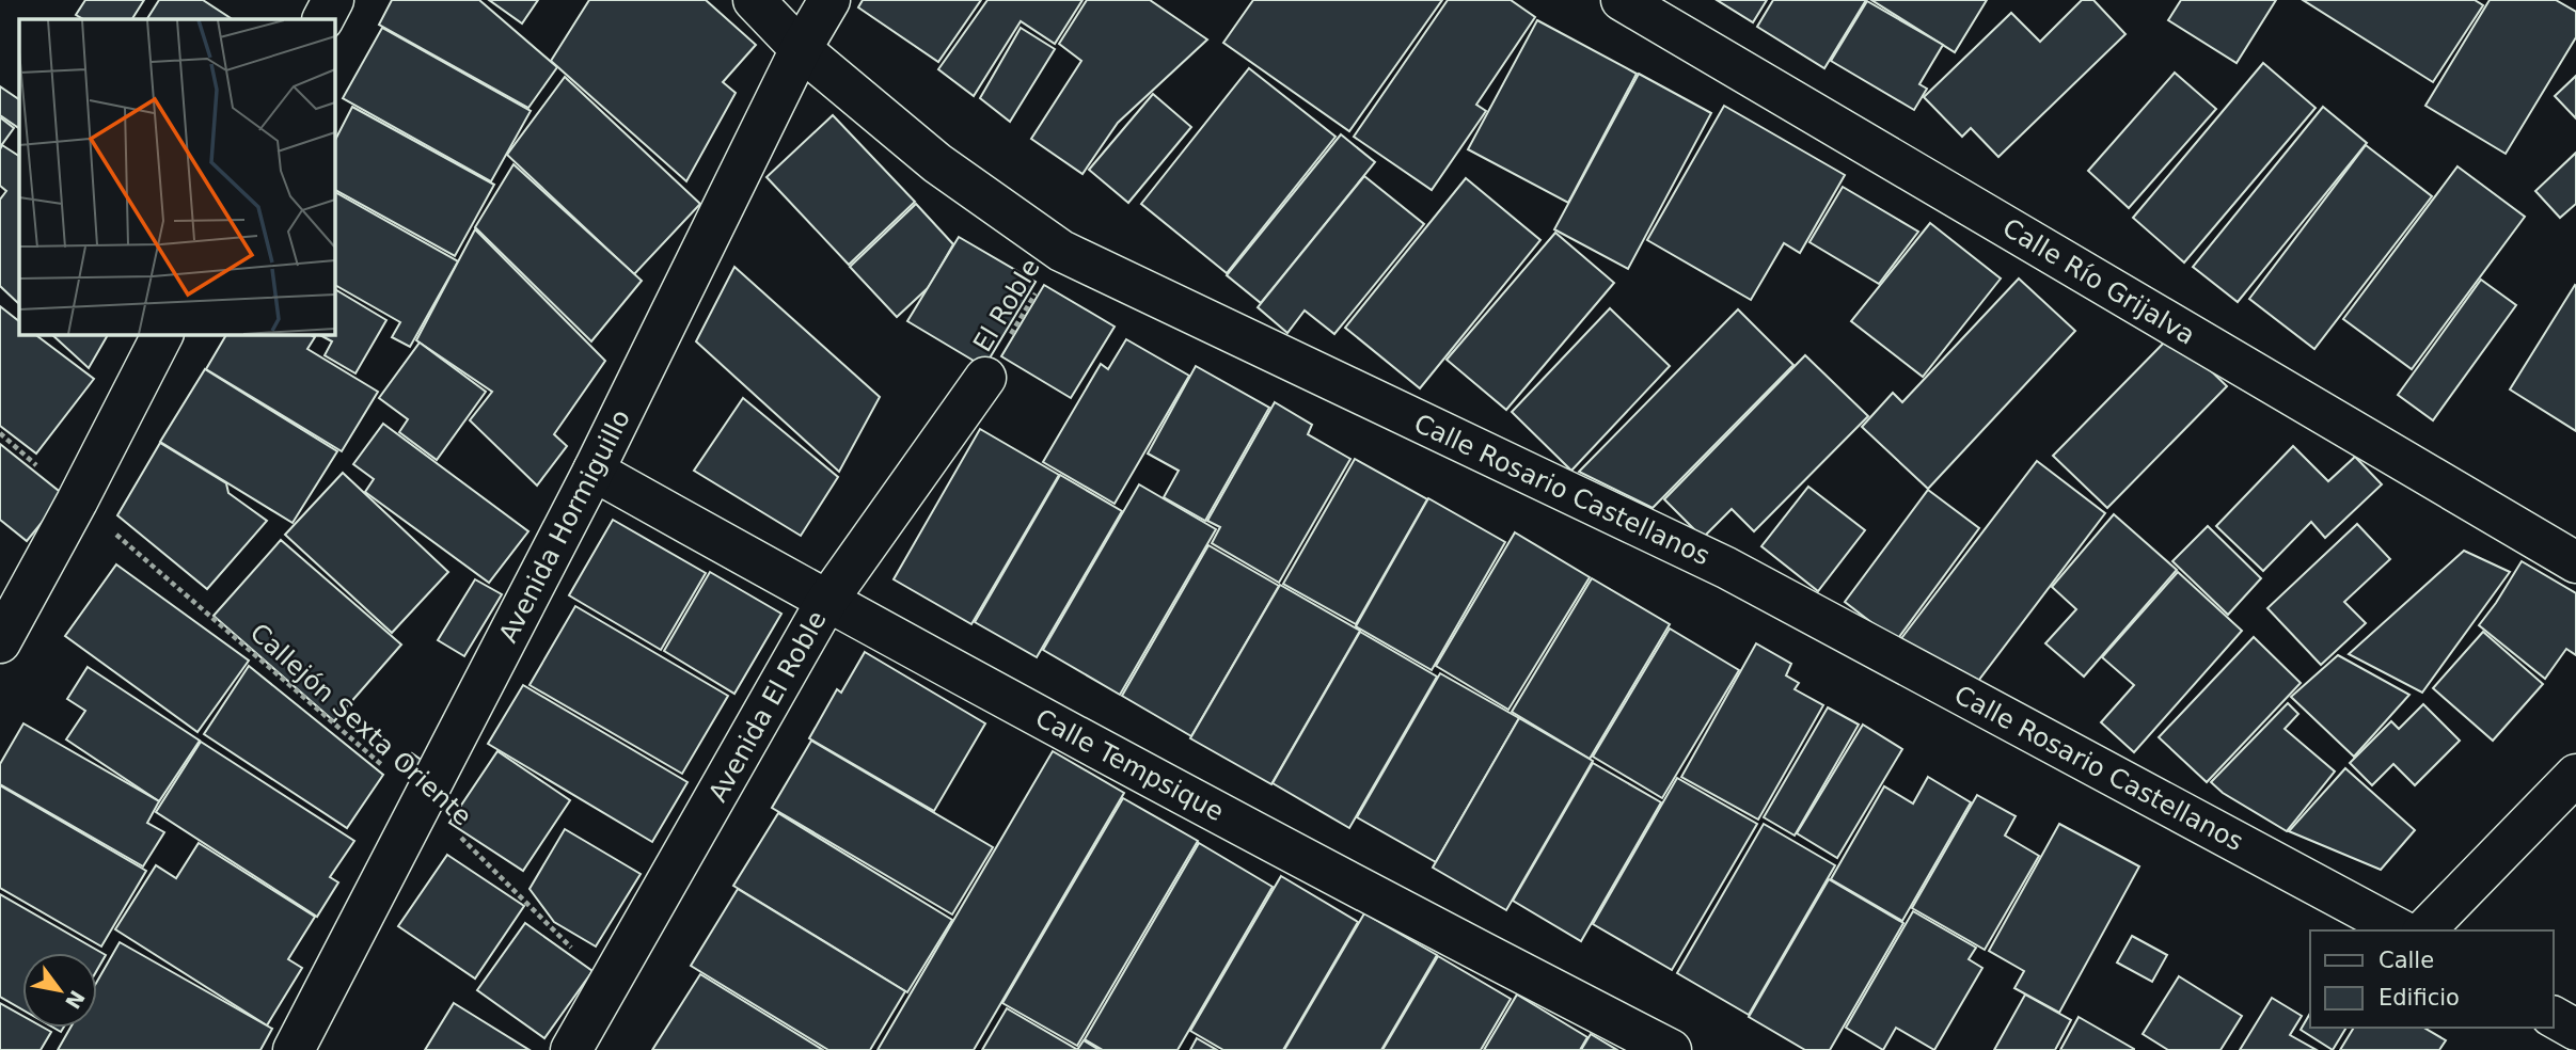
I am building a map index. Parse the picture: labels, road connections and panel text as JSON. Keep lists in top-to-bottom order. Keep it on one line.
{"streets":{"street":["Calle Río Grijalva","Calle Rosario Castellanos","Avenida Hormiguillo","Avenida El Roble","Calle Tempsique"],"path":["El Roble","Callejón Sexta Oriente"]},"crossings":[["El Roble","Calle Rosario Castellanos"],["El Roble","Avenida El Roble"],["Calle Rosario Castellanos","Avenida Hormiguillo"],["Avenida Hormiguillo","Callejón Sexta Oriente"],["Avenida Hormiguillo","Calle Tempsique"],["Avenida El Roble","Callejón Sexta Oriente"],["Avenida El Roble","Calle Tempsique"]],"legend":["Calle","Edificio"],"north":"bottom right"}
